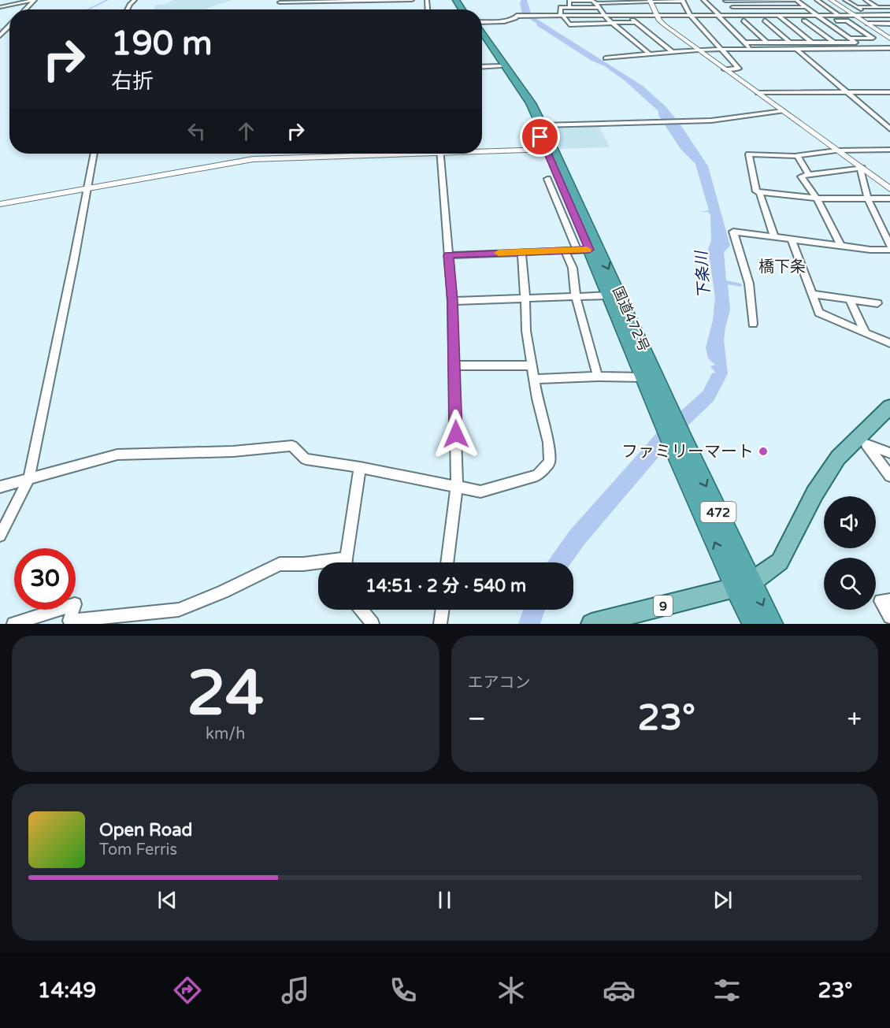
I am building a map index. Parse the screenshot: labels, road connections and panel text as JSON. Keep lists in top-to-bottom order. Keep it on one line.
{"streets":{"highway":["国道472号","472"],"main road":["9"]},"crossings":[["国道472号","9"]],"districts":["橋下条"],"water":["下条川"],"places":["ファミリーマート"],"page":{"turn":["190 m","右折"],"limit":"30","trip":"14:51 · 2 分 · 540 m","tile":[["24","km/h"],"エアコン"],"heat":["−","23°","+"],"song":["Open Road","Tom Ferris"],"tabs":["14:49","23°"]}}
